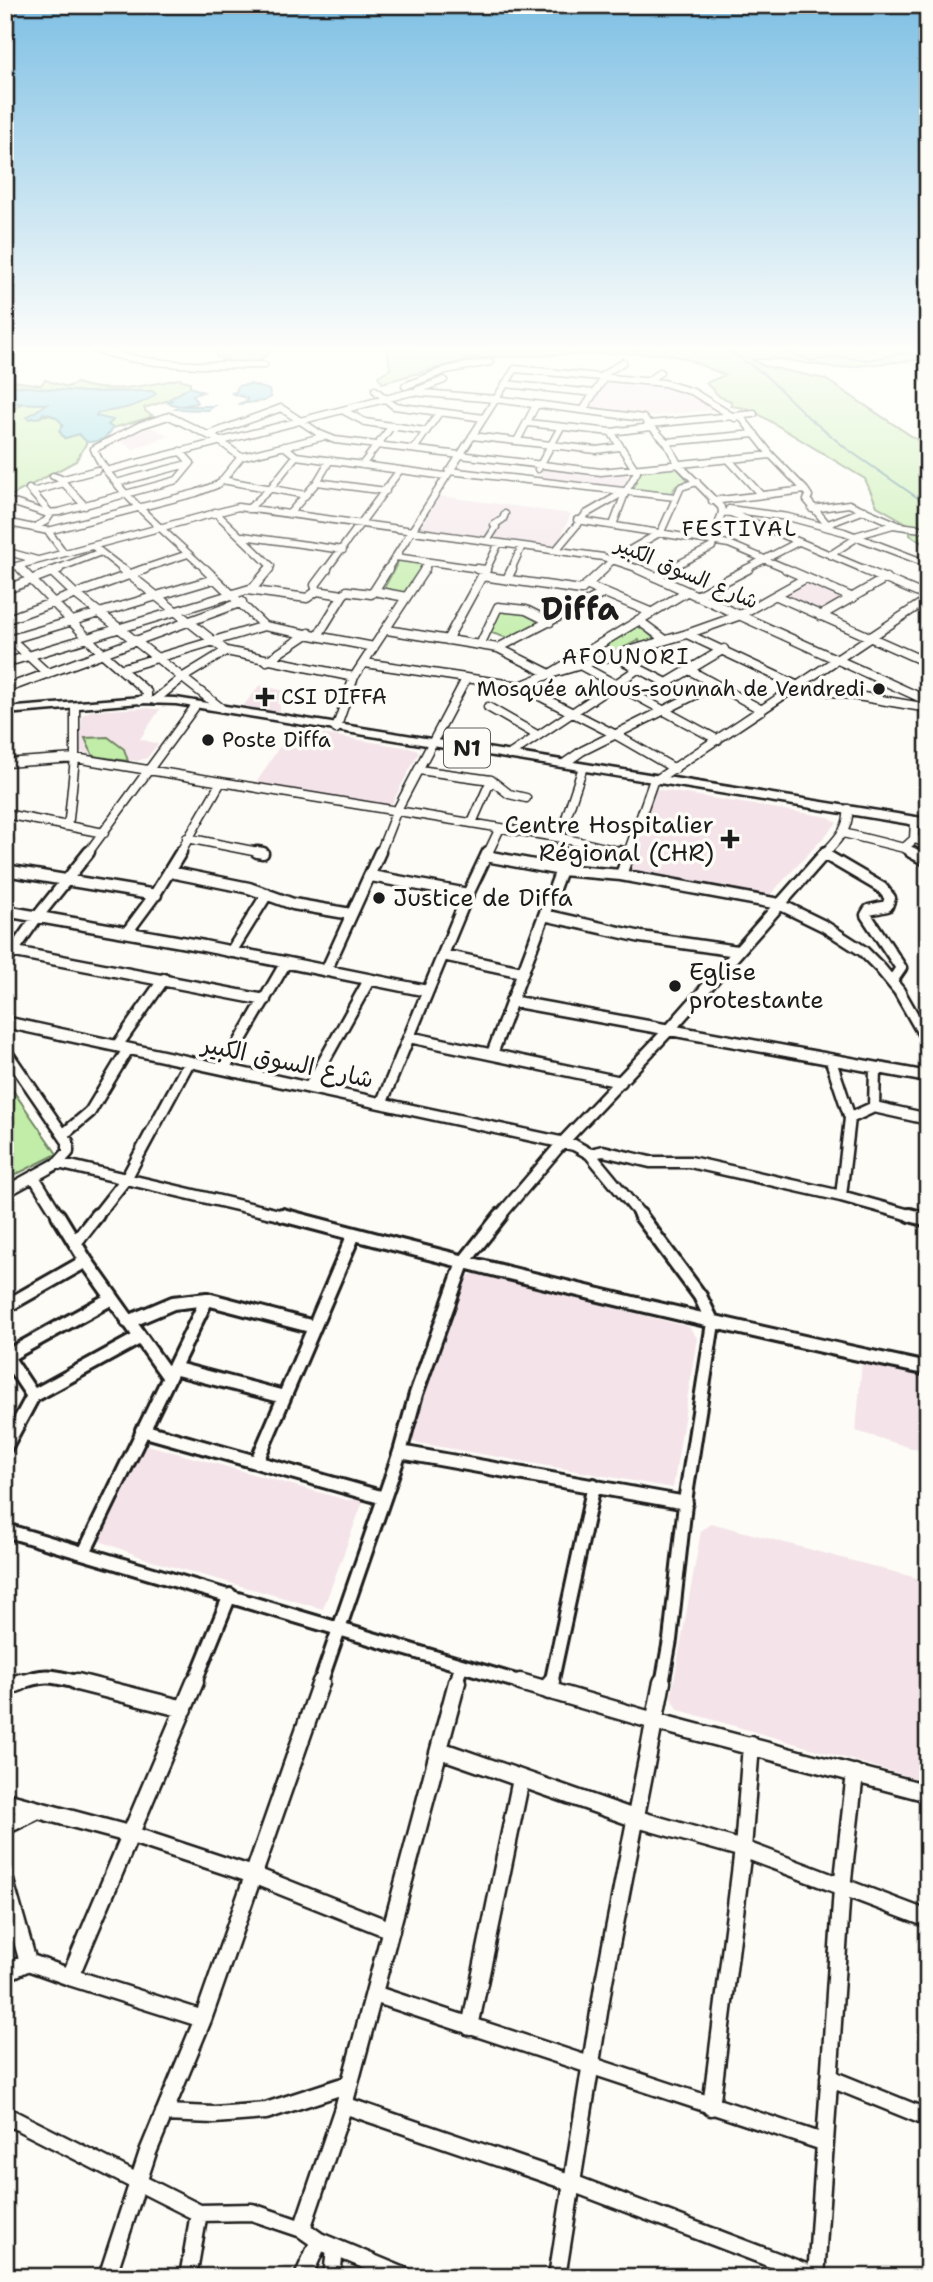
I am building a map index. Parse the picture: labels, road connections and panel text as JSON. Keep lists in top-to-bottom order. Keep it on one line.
{"streets":{"highway":["N1"],"street":["شارع السوق الكبير"]},"districts":["FESTIVAL","Diffa","AFOUNORI"],"places":{"other":["Mosquée ahlous-sounnah de Vendredi","Poste Diffa","Justice de Diffa","Eglise protestante"],"health":["CSI DIFFA","Centre Hospitalier Régional (CHR)"]}}
